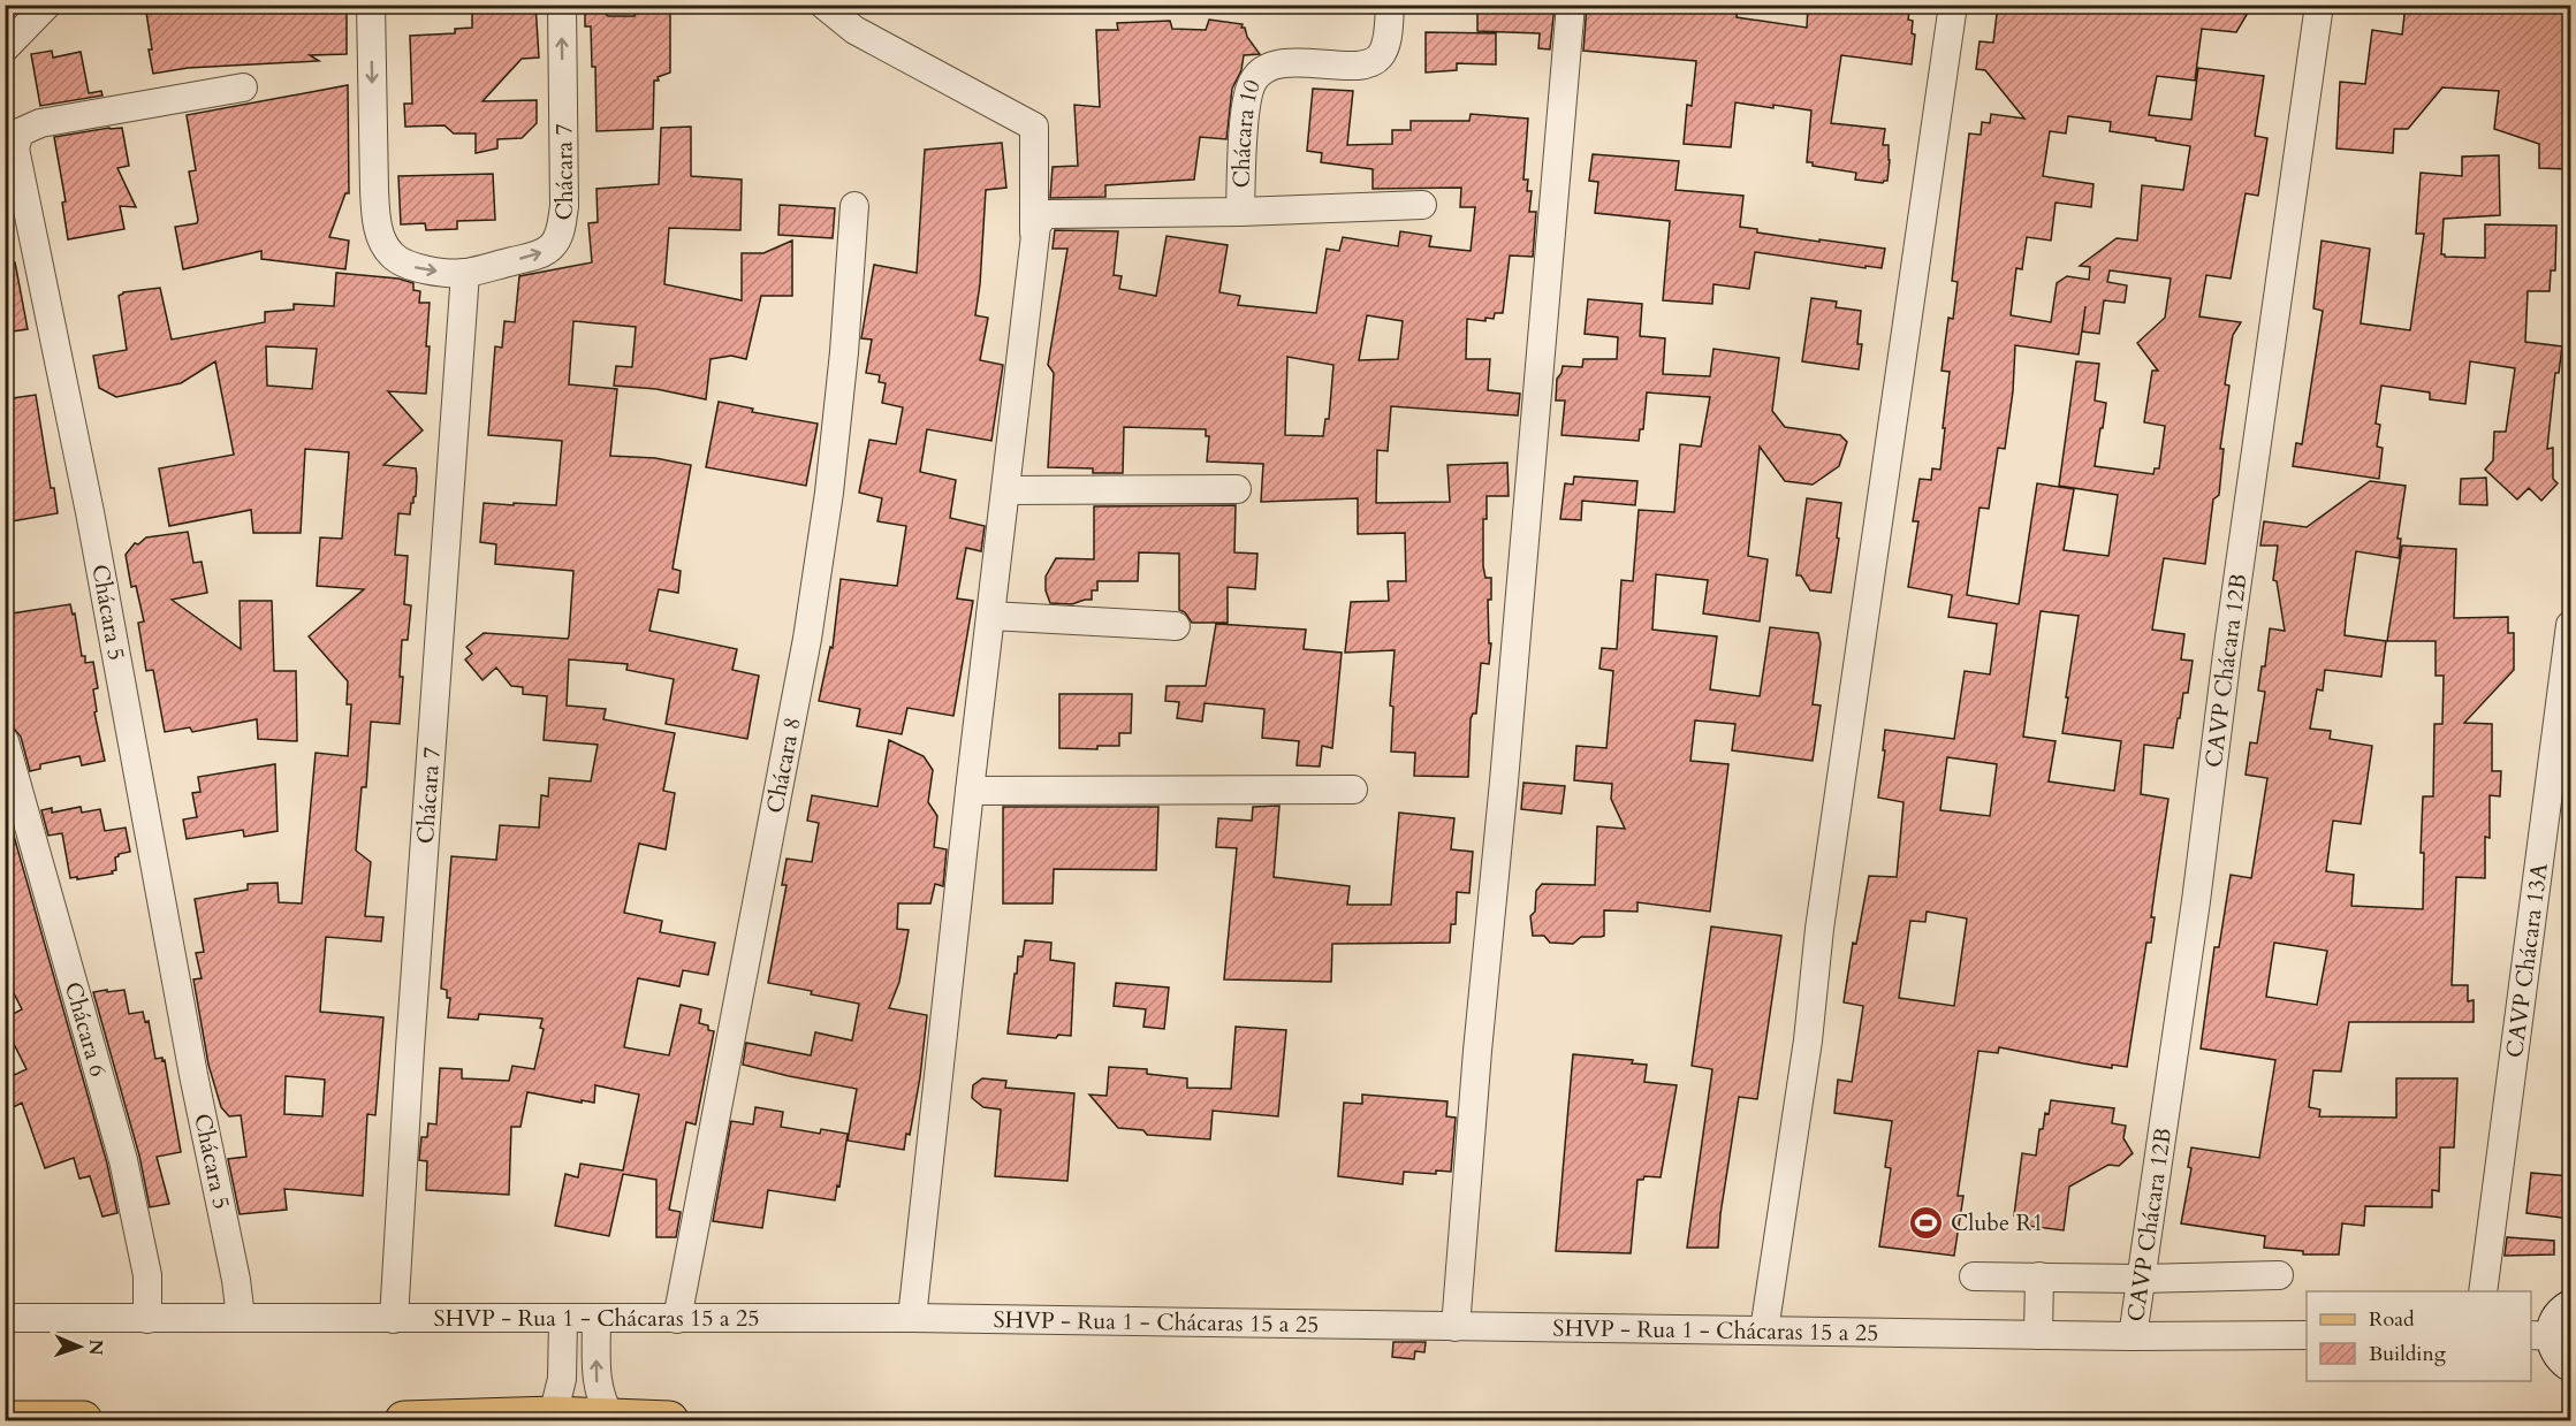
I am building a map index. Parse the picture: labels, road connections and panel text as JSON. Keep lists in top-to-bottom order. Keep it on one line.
{"streets":{"street":["Chácara 10","Chácara 7","Chácara 5","CAVP Chácara 12B","Chácara 8","CAVP Chácara 13A","Chácara 6","SHVP - Rua 1 - Chácaras 15 a 25"]},"crossings":[["Chácara 7","SHVP - Rua 1 - Chácaras 15 a 25"],["Chácara 5","SHVP - Rua 1 - Chácaras 15 a 25"],["CAVP Chácara 12B","SHVP - Rua 1 - Chácaras 15 a 25"],["Chácara 8","SHVP - Rua 1 - Chácaras 15 a 25"],["Chácara 6","SHVP - Rua 1 - Chácaras 15 a 25"]],"places":{"sports":["Clube R1"]},"legend":["Road","Building"],"north":"right"}
